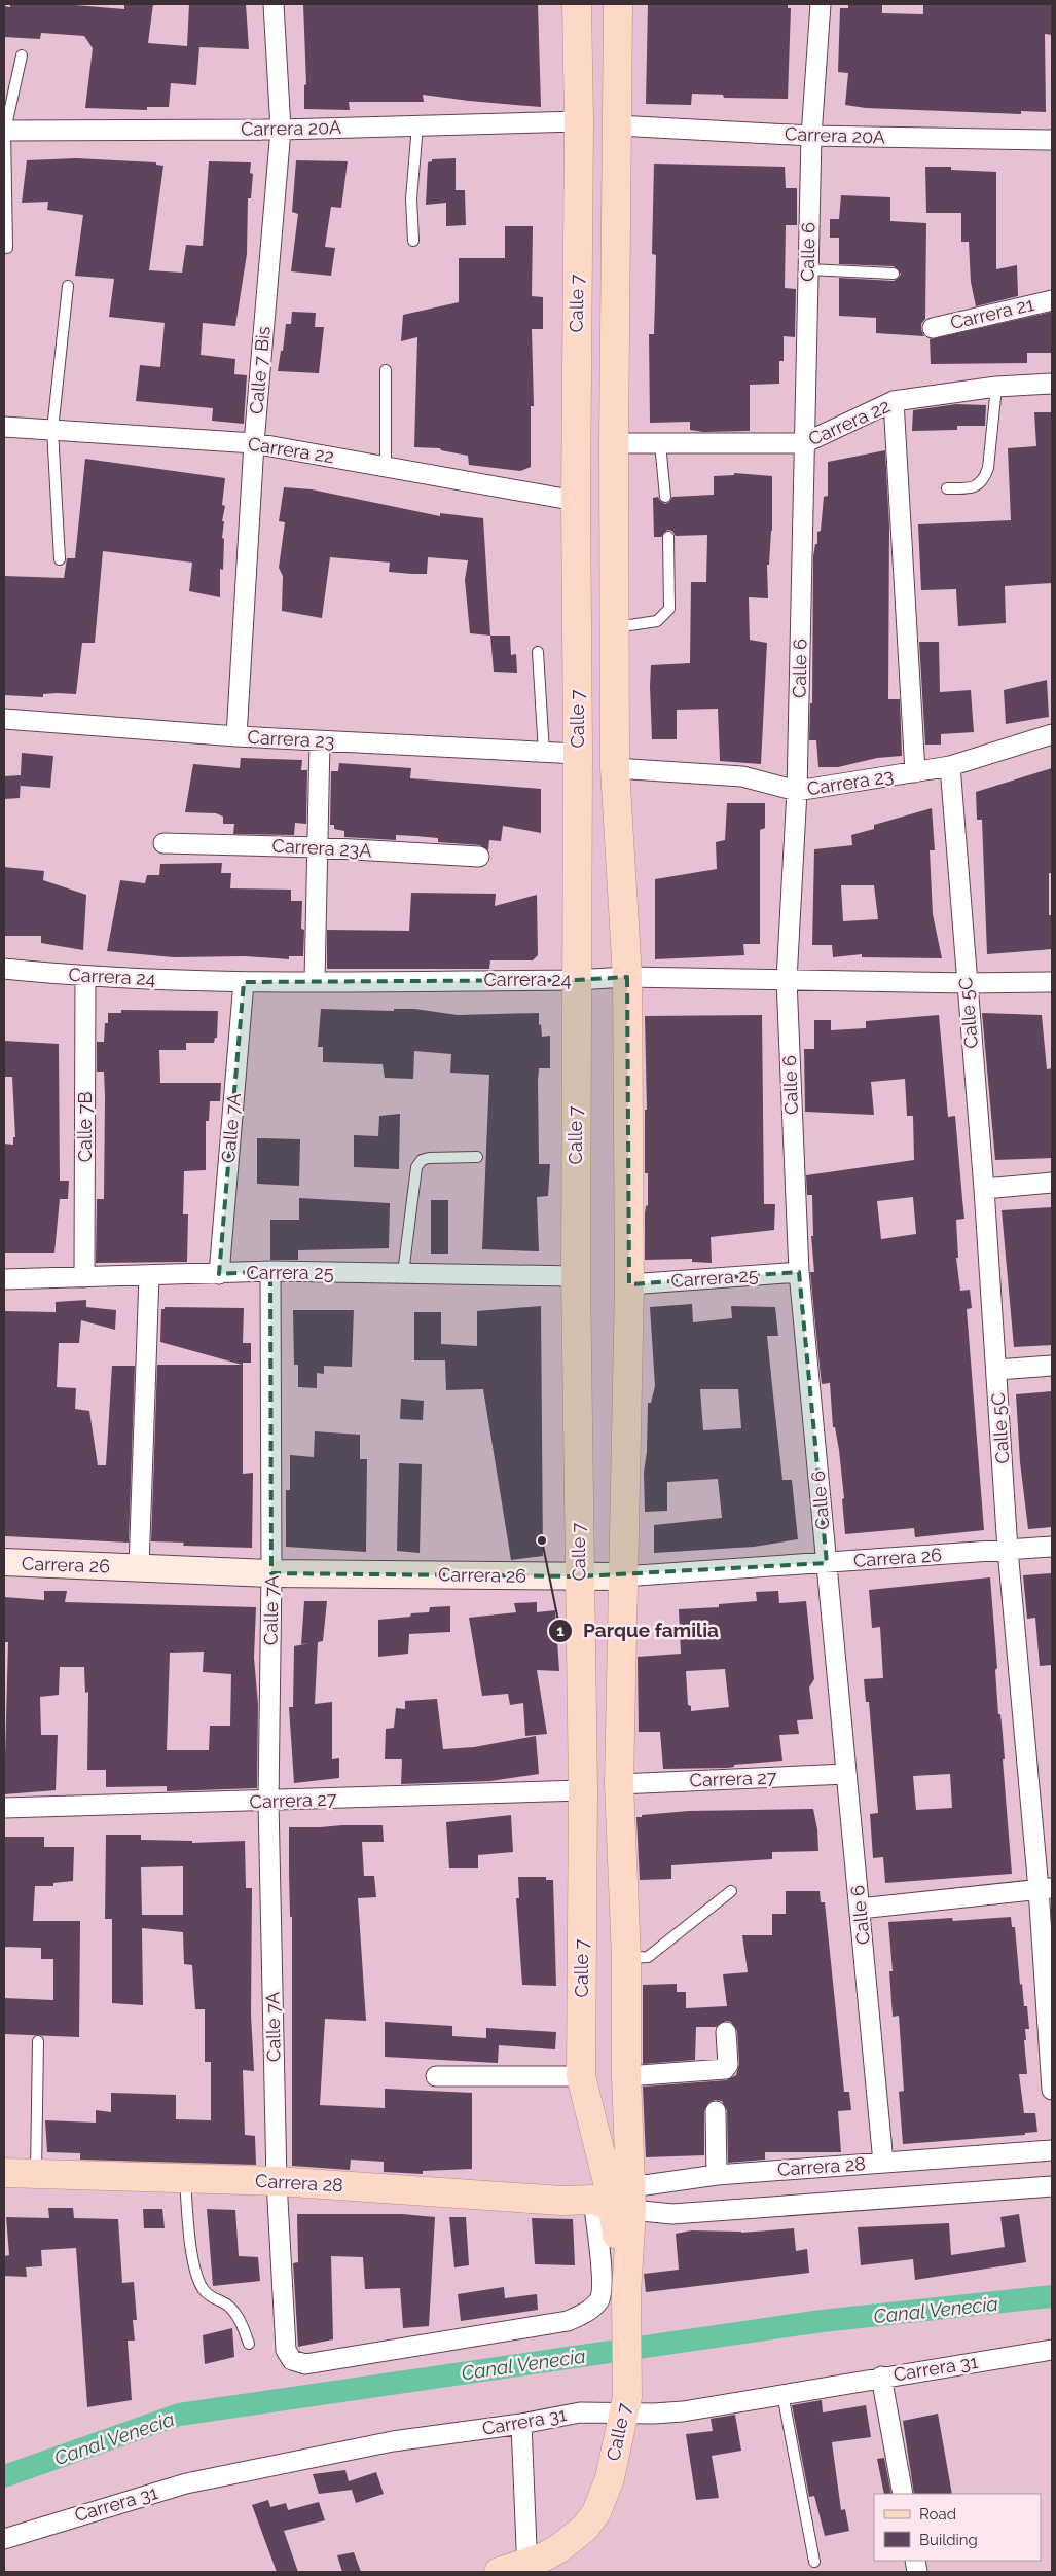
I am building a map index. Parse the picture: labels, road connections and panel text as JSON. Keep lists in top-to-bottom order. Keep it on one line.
{"streets":{"main road":["Calle 7","Carrera 28"],"street":["Carrera 20A","Calle 6","Carrera 21","Calle 7 Bis","Carrera 22","Carrera 23","Carrera 23A","Carrera 24","Calle 5C","Calle 7B","Calle 7A","Carrera 25","Carrera 26","Carrera 27","Carrera 31"]},"crossings":[["Carrera 20A","Calle 6"],["Carrera 20A","Calle 7"],["Carrera 20A","Calle 7 Bis"],["Calle 6","Carrera 22"],["Calle 6","Carrera 23"],["Calle 6","Carrera 24"],["Calle 6","Carrera 25"],["Calle 6","Carrera 26"],["Calle 6","Carrera 27"],["Calle 6","Carrera 28"],["Calle 7","Carrera 22"],["Calle 7","Carrera 23"],["Calle 7","Carrera 24"],["Calle 7","Calle 7A"],["Calle 7","Carrera 25"],["Calle 7","Carrera 26"],["Calle 7","Carrera 27"],["Calle 7","Carrera 28"],["Calle 7","Carrera 31"],["Calle 7 Bis","Carrera 22"],["Calle 7 Bis","Carrera 23"],["Carrera 23","Calle 5C"],["Carrera 24","Calle 5C"],["Carrera 24","Calle 7B"],["Carrera 24","Calle 7A"],["Calle 5C","Carrera 26"],["Calle 7B","Carrera 25"],["Calle 7A","Carrera 25"],["Calle 7A","Carrera 26"],["Calle 7A","Carrera 27"],["Calle 7A","Carrera 28"]],"water":["Canal Venecia"],"places":["Parque familia"],"legend":["Road","Building"]}
